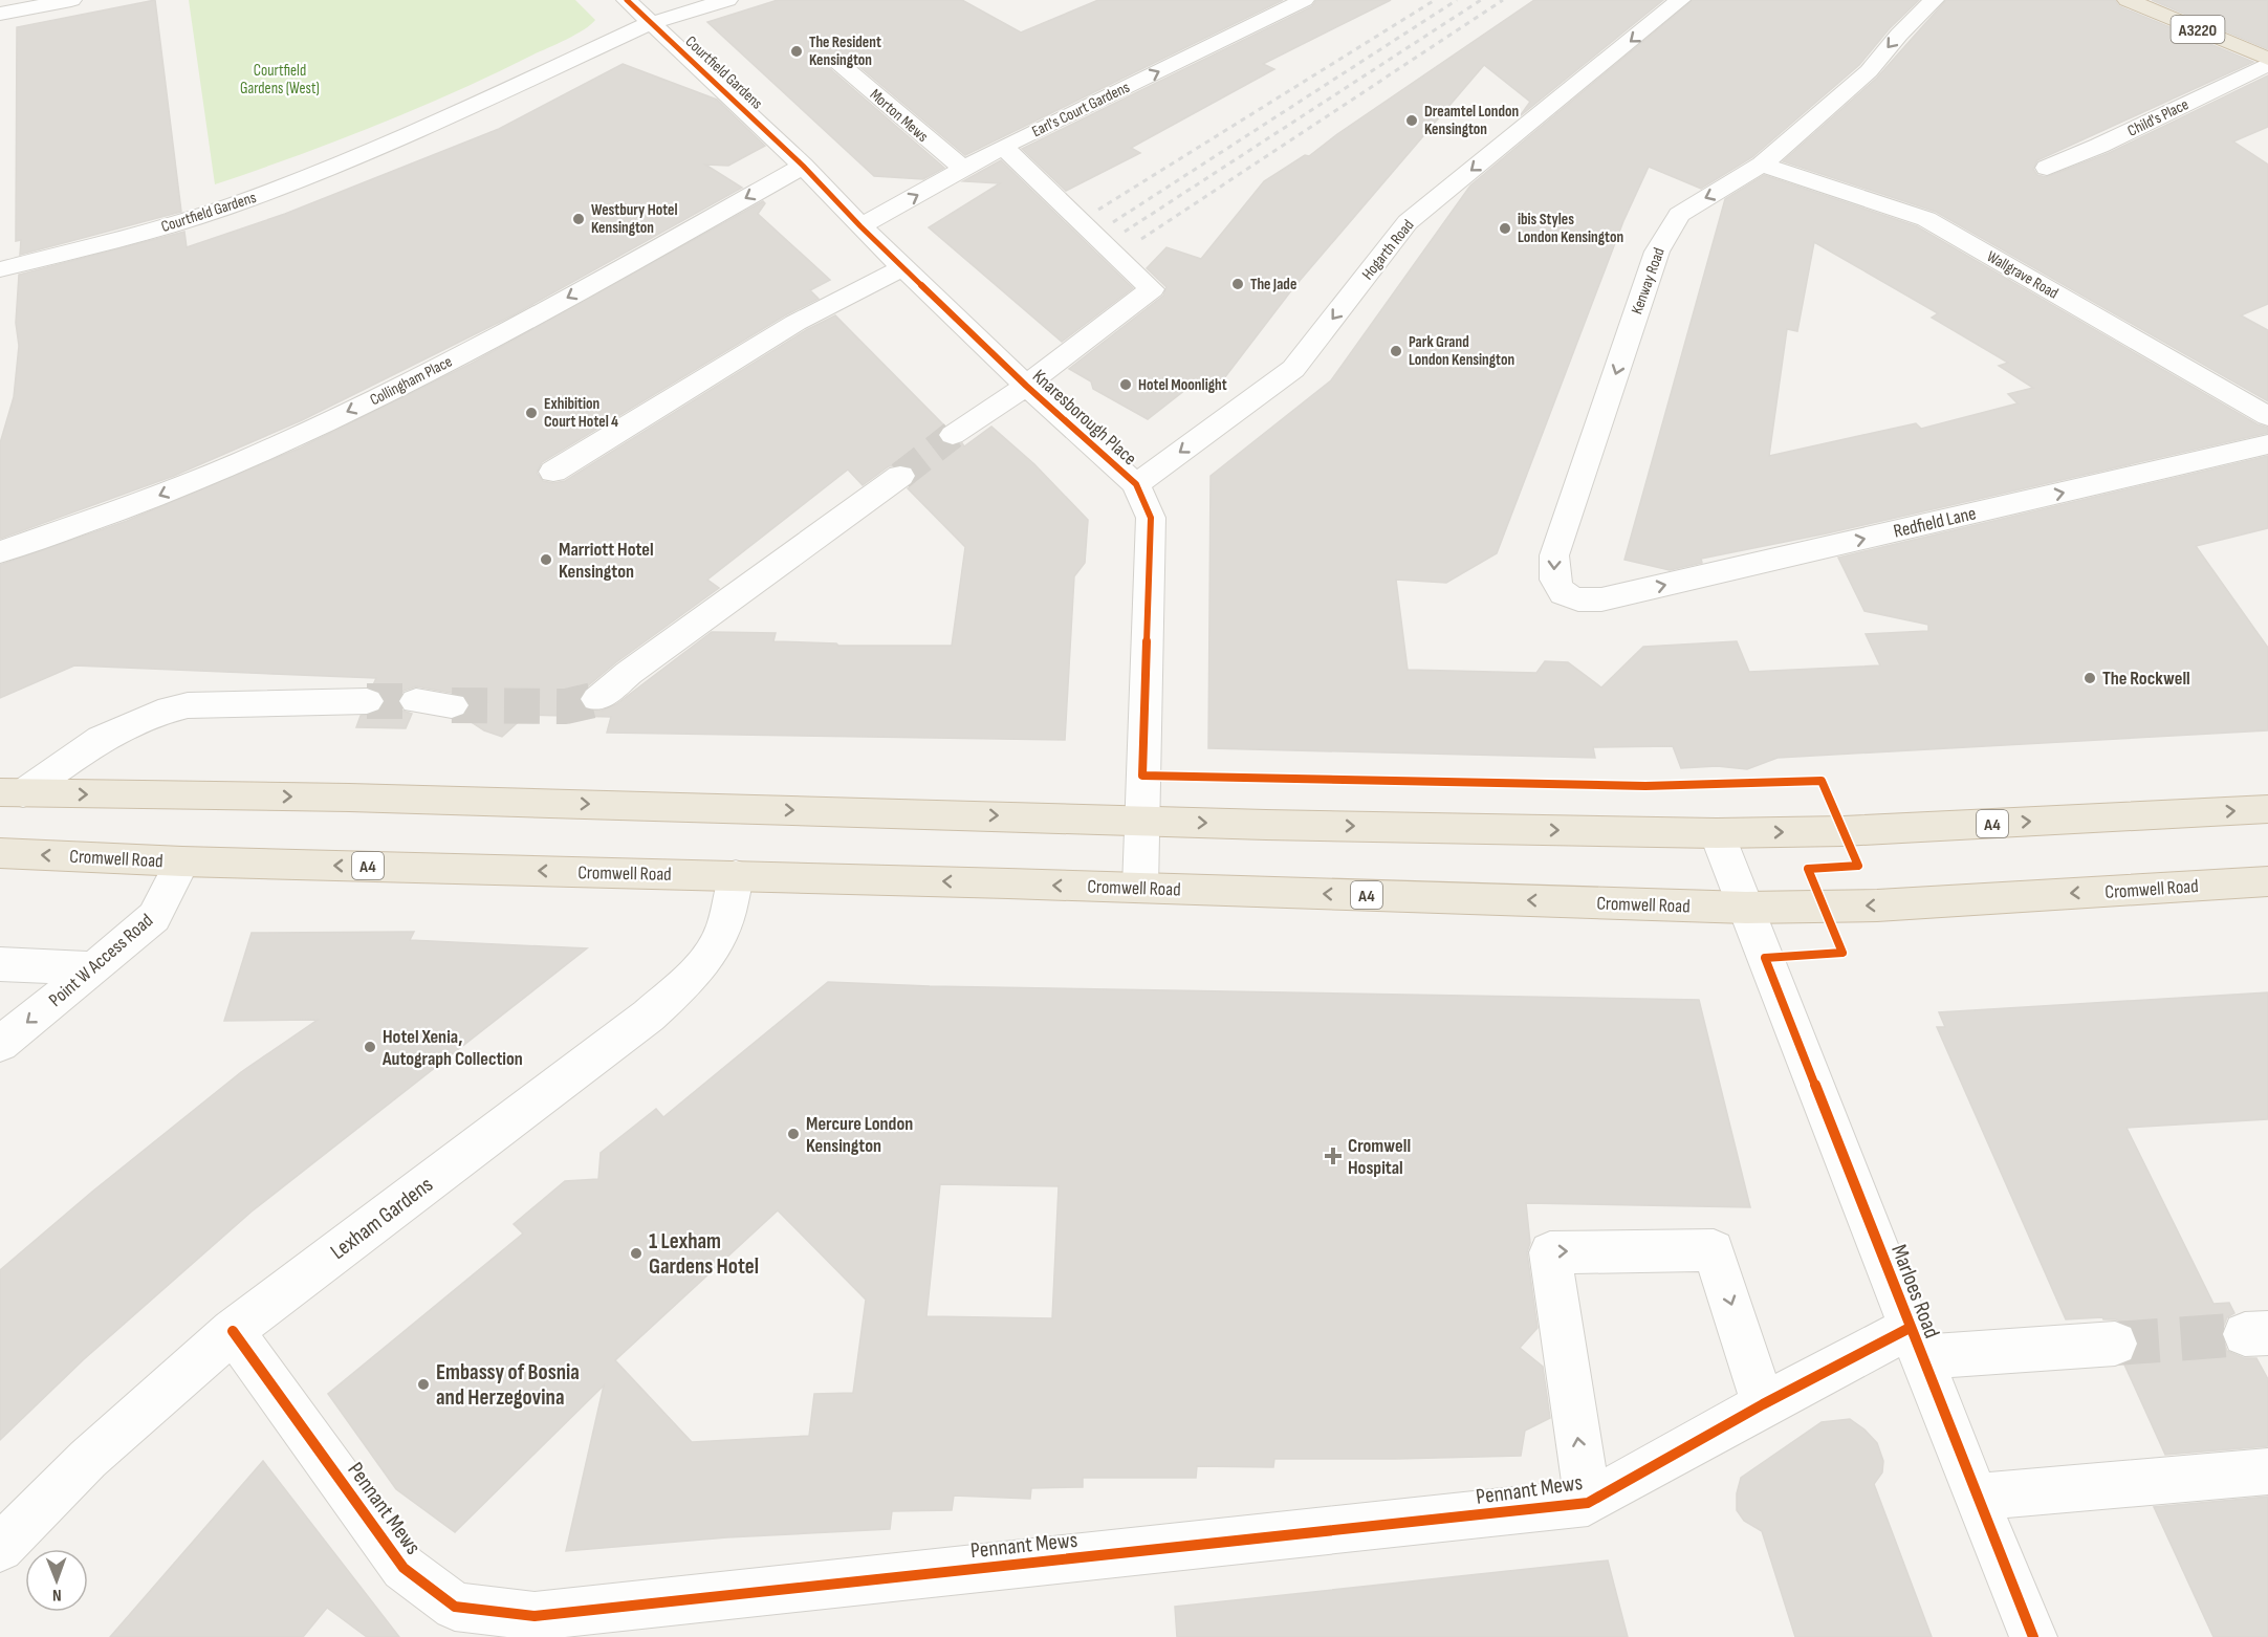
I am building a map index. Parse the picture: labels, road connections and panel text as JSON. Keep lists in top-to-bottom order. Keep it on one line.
{"streets":{"highway":["A3220","A4","Cromwell Road"],"street":["Courtfield Gardens","Earl's Court Gardens","Morton Mews","Child's Place","Hogarth Road","Wallgrave Road","Kenway Road","Collingham Place","Knaresborough Place","Redfield Lane","Point W Access Road","Lexham Gardens","Marloes Road","Pennant Mews"]},"crossings":[["Courtfield Gardens","Collingham Place"],["Courtfield Gardens","Knaresborough Place"],["Earl's Court Gardens","Morton Mews"],["Earl's Court Gardens","Knaresborough Place"],["Hogarth Road","Knaresborough Place"],["Wallgrave Road","Kenway Road"],["Kenway Road","Redfield Lane"],["Collingham Place","Knaresborough Place"],["Knaresborough Place","A4"],["Knaresborough Place","Cromwell Road"],["A4","Marloes Road"],["Cromwell Road","Point W Access Road"],["Cromwell Road","Lexham Gardens"],["Cromwell Road","Marloes Road"],["Lexham Gardens","Pennant Mews"],["Marloes Road","Pennant Mews"]],"one_way":["Earl's Court Gardens","Hogarth Road","Kenway Road","Redfield Lane","Point W Access Road"],"parks":["Courtfield Gardens (West)"],"places":{"other":["The Resident Kensington","Dreamtel London Kensington","Westbury Hotel Kensington","ibis Styles London Kensington","The Jade","Park Grand London Kensington","Hotel Moonlight","Exhibition Court Hotel 4","Marriott Hotel Kensington","The Rockwell","Hotel Xenia, Autograph Collection","Mercure London Kensington","1 Lexham Gardens Hotel","Embassy of Bosnia and Herzegovina"],"health":["Cromwell Hospital"]},"north":"bottom"}
